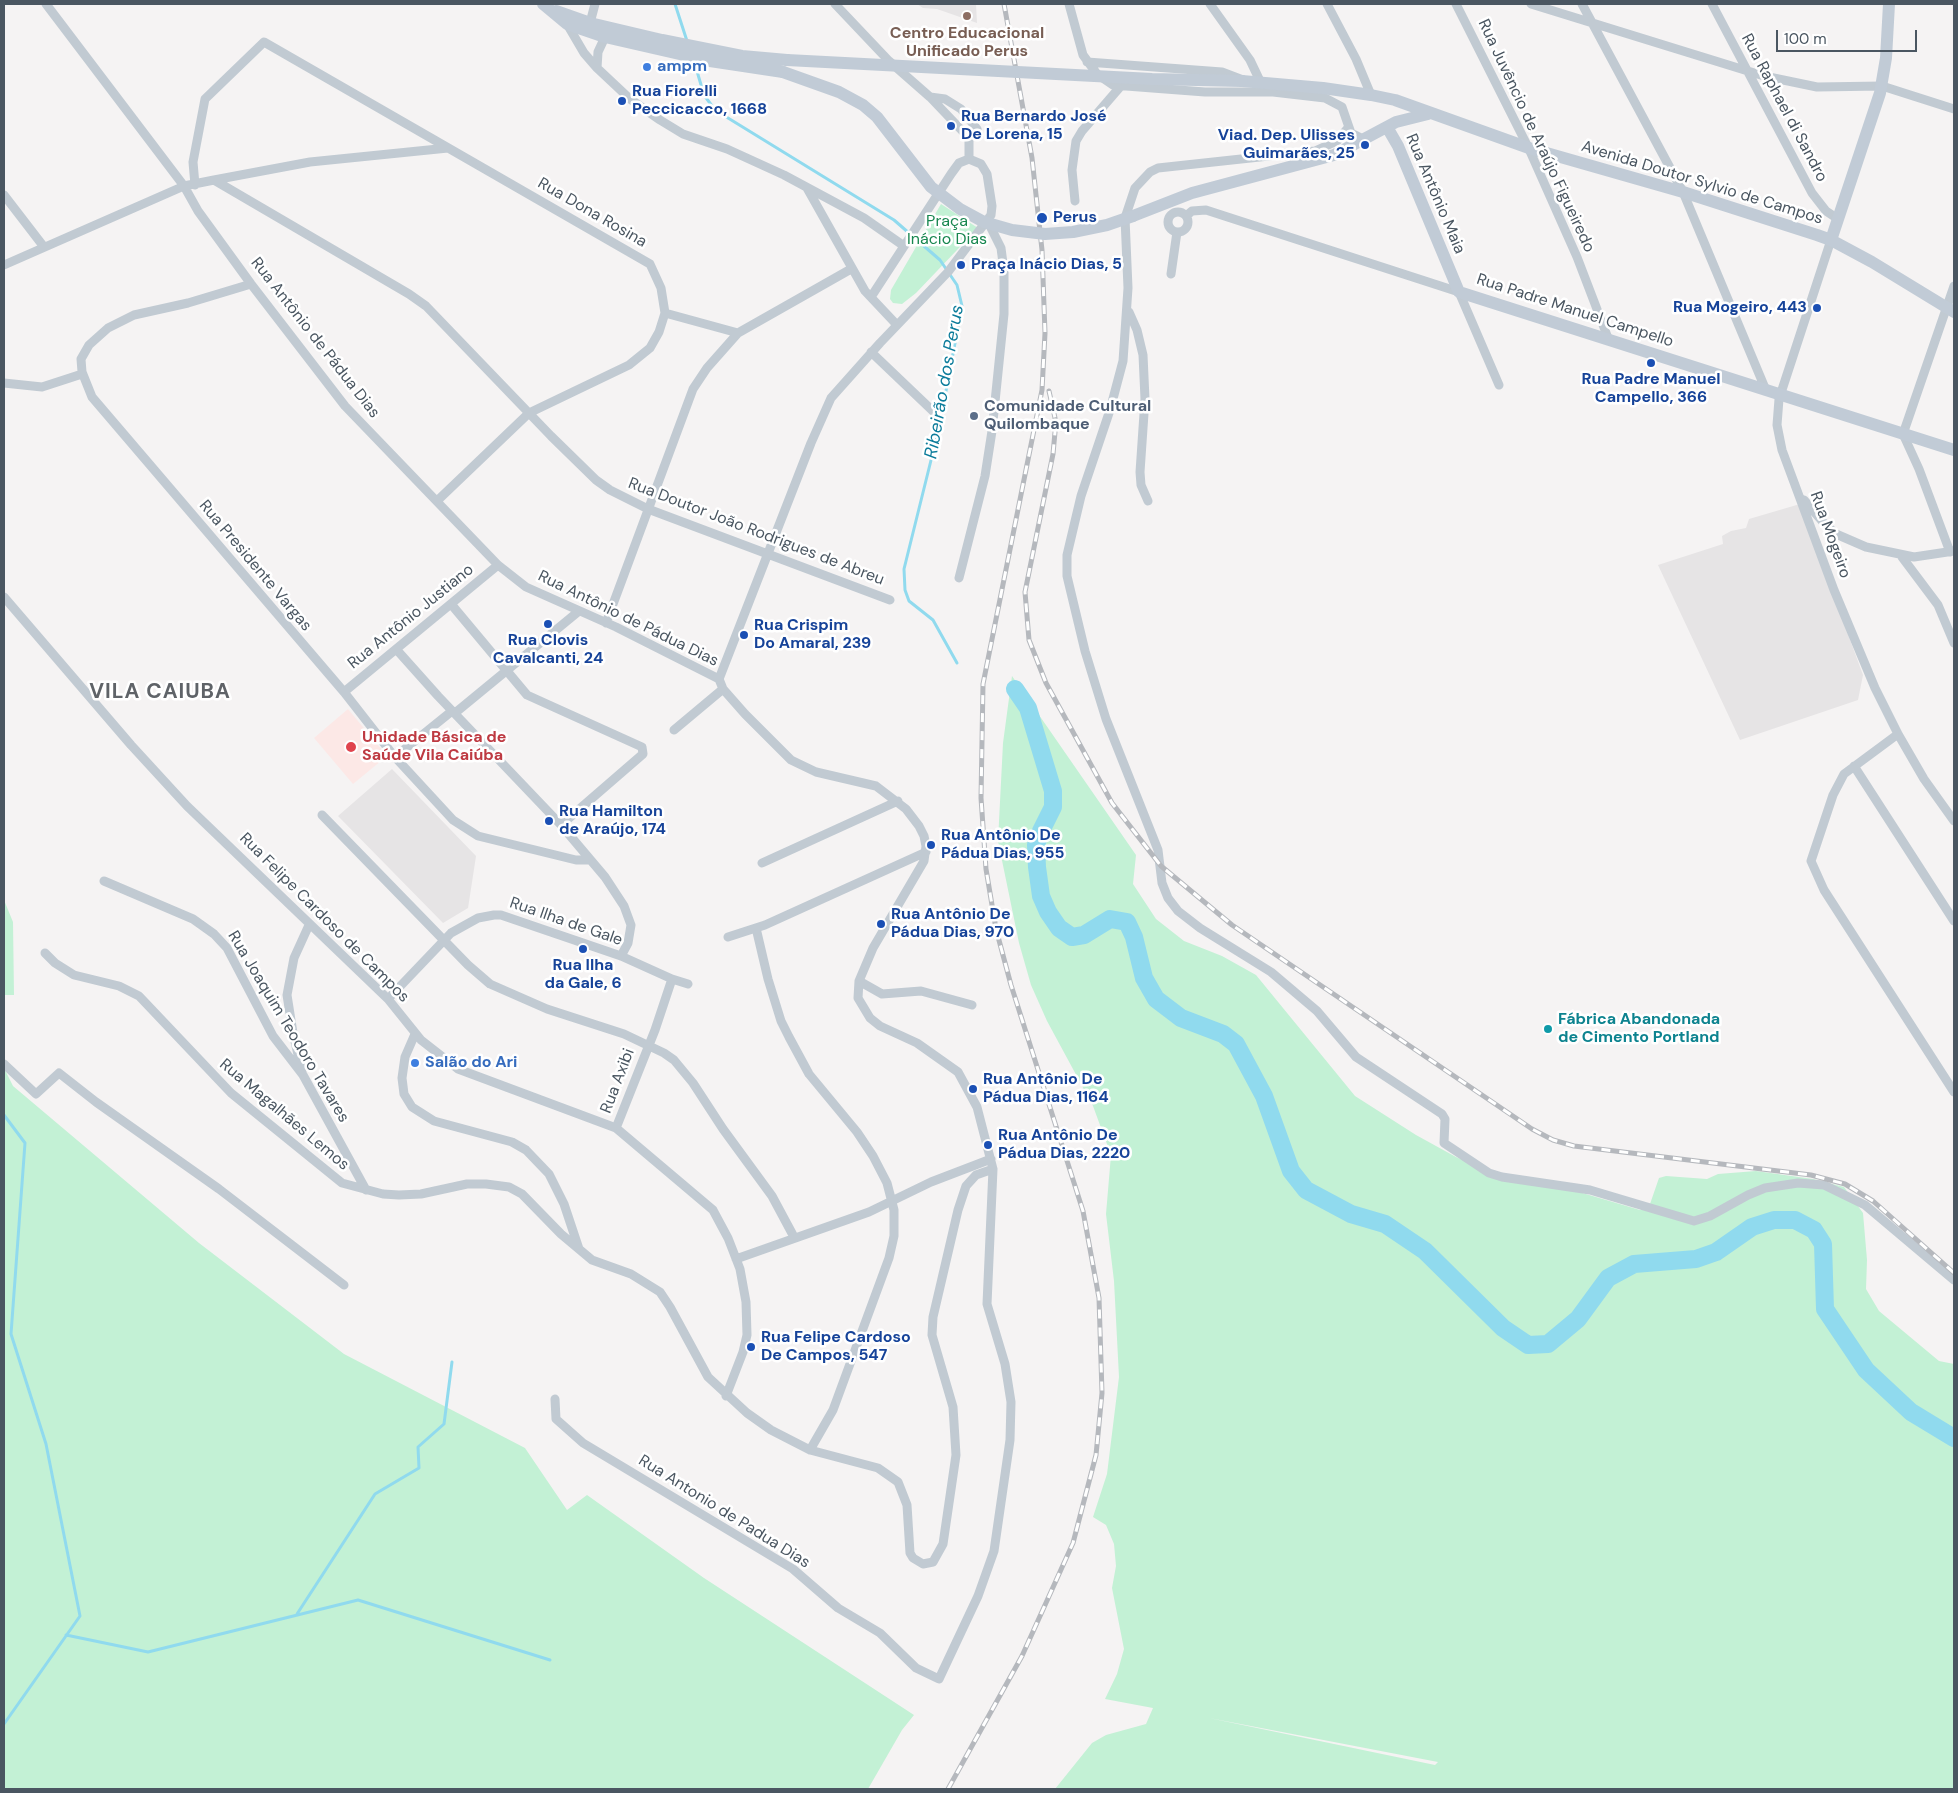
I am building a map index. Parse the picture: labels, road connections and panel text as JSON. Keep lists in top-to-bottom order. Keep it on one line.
{"streets":{"main road":["Avenida Doutor Sylvio de Campos","Rua Antônio Maia","Rua Padre Manuel Campello"],"street":["Rua Raphael di Sandro","Rua Juvêncio de Araújo Figueiredo","Rua Dona Rosina","Rua Antônio de Pádua Dias","Rua Doutor João Rodrigues de Abreu","Rua Mogeiro","Rua Presidente Vargas","Rua Antônio Justiano","Rua Felipe Cardoso de Campos","Rua Ilha de Gale","Rua Joaquim Teodoro Tavares","Rua Axibi","Rua Magalhães Lemos","Rua Antonio de Padua Dias"]},"crossings":[["Rua Juvêncio de Araújo Figueiredo","Avenida Doutor Sylvio de Campos"],["Rua Juvêncio de Araújo Figueiredo","Rua Padre Manuel Campello"],["Avenida Doutor Sylvio de Campos","Rua Mogeiro"],["Rua Antônio Maia","Rua Padre Manuel Campello"],["Rua Padre Manuel Campello","Rua Mogeiro"],["Rua Antônio de Pádua Dias","Rua Antônio Justiano"],["Rua Presidente Vargas","Rua Antônio Justiano"],["Rua Felipe Cardoso de Campos","Rua Ilha de Gale"],["Rua Felipe Cardoso de Campos","Rua Axibi"],["Rua Felipe Cardoso de Campos","Rua Magalhães Lemos"],["Rua Ilha de Gale","Rua Axibi"],["Rua Joaquim Teodoro Tavares","Rua Magalhães Lemos"],["Rua Magalhães Lemos","Rua Antonio de Padua Dias"]],"districts":["VILA CAIUBA"],"water":["Ribeirão dos Perus"],"parks":["Praça Inácio Dias"],"places":["Centro Educacional Unificado Perus","ampm","Rua Fiorelli Peccicacco, 1668","Rua Bernardo José De Lorena, 15","Viad. Dep. Ulisses Guimarães, 25","Perus","Praça Inácio Dias, 5","Rua Mogeiro, 443","Rua Padre Manuel Campello, 366","Comunidade Cultural Quilombaque","Rua Clovis Cavalcanti, 24","Rua Crispim Do Amaral, 239","Unidade Básica de Saúde Vila Caiúba","Rua Hamilton de Araújo, 174","Rua Antônio De Pádua Dias, 955","Rua Antônio De Pádua Dias, 970","Rua Ilha da Gale, 6","Fábrica Abandonada de Cimento Portland","Salão do Ari","Rua Antônio De Pádua Dias, 1164","Rua Antônio De Pádua Dias, 2220","Rua Felipe Cardoso De Campos, 547"],"scale_bar":"100 m"}
